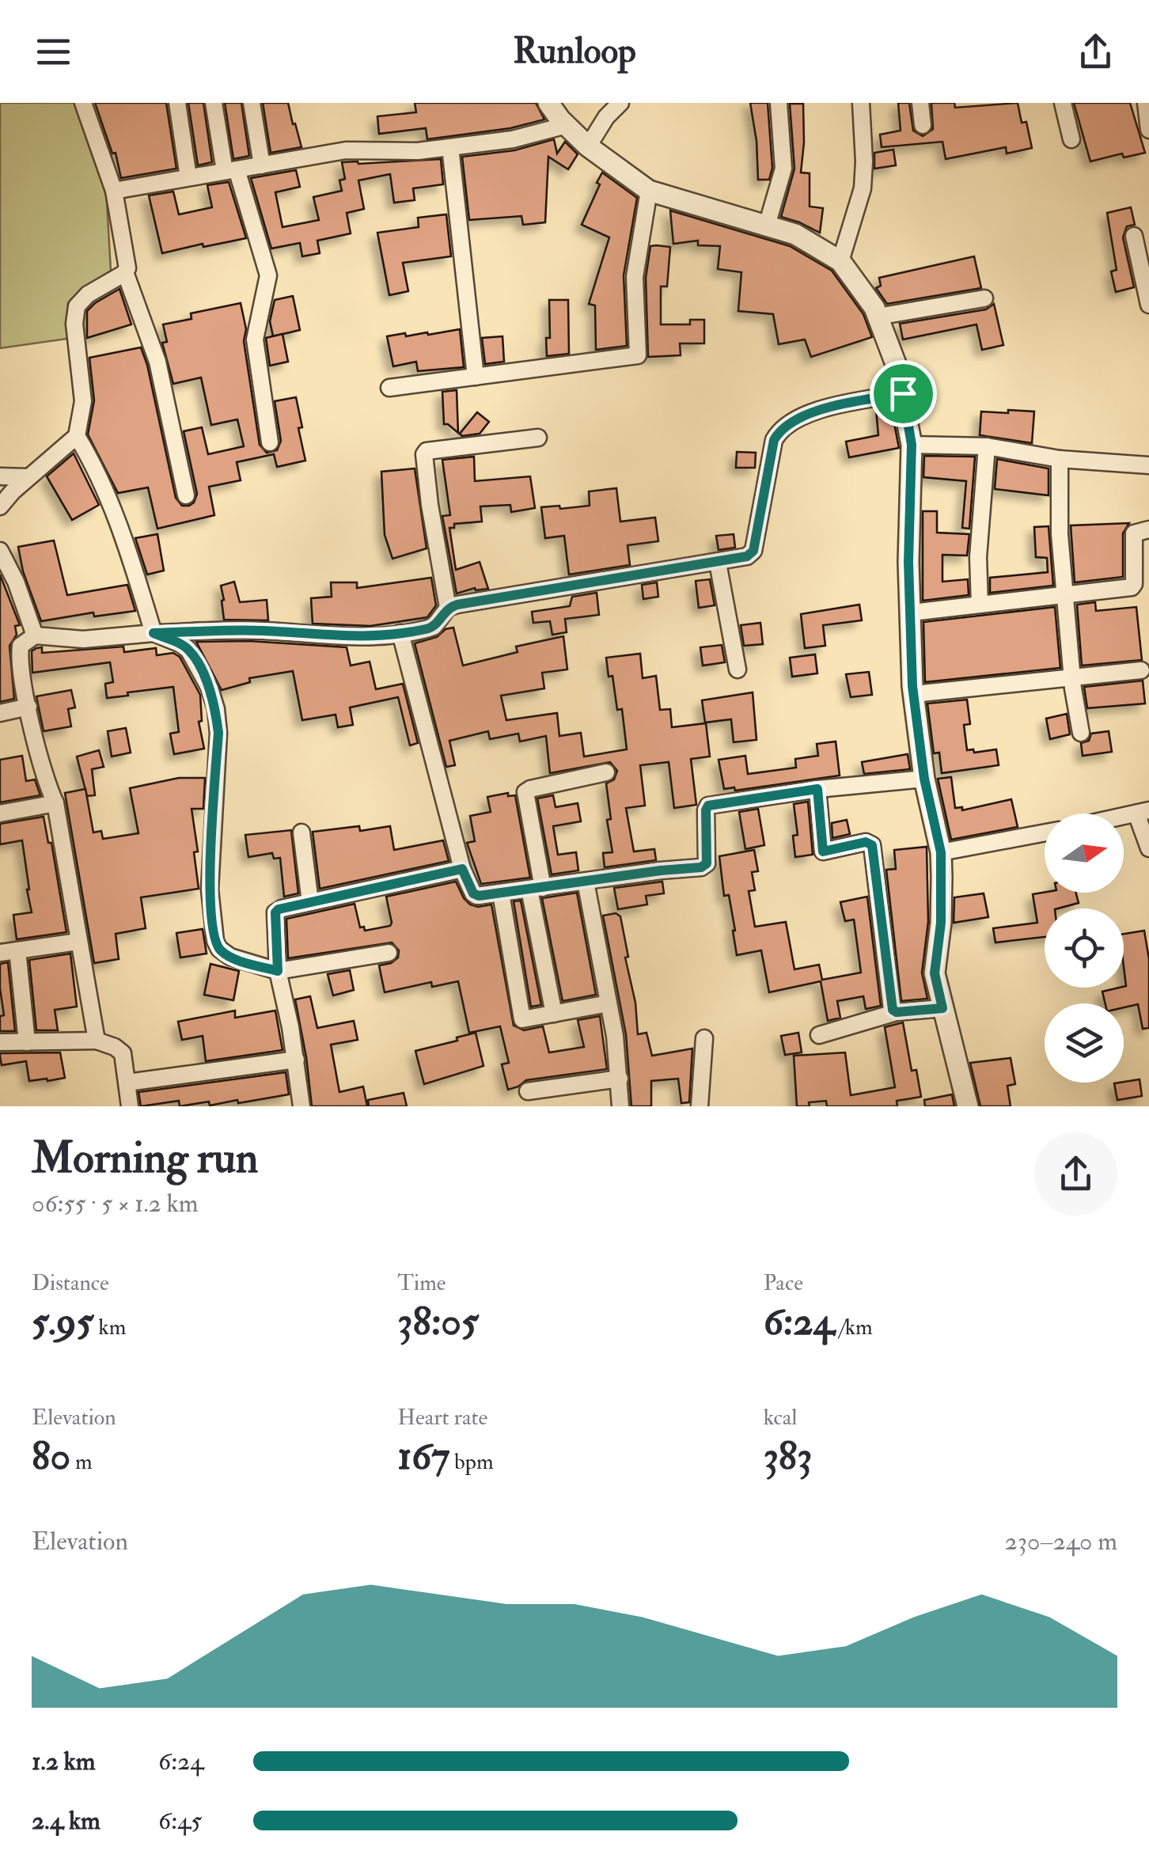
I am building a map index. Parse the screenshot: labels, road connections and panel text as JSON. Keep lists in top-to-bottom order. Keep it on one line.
{"north":"right","page":{"header":"Runloop","heading":["Morning run","06:55 · 5 × 1.2 km"],"stats":[["Distance","5.95 km"],["Time","38:05"],["Pace","6:24 /km"],["Elevation","80 m"],["Heart rate","167 bpm"],["kcal","383"]],"chart":["Elevation","230–240 m"],"list":[{"name":"1.2 km","note":"6:24"},{"name":"2.4 km","note":"6:45"}]}}
